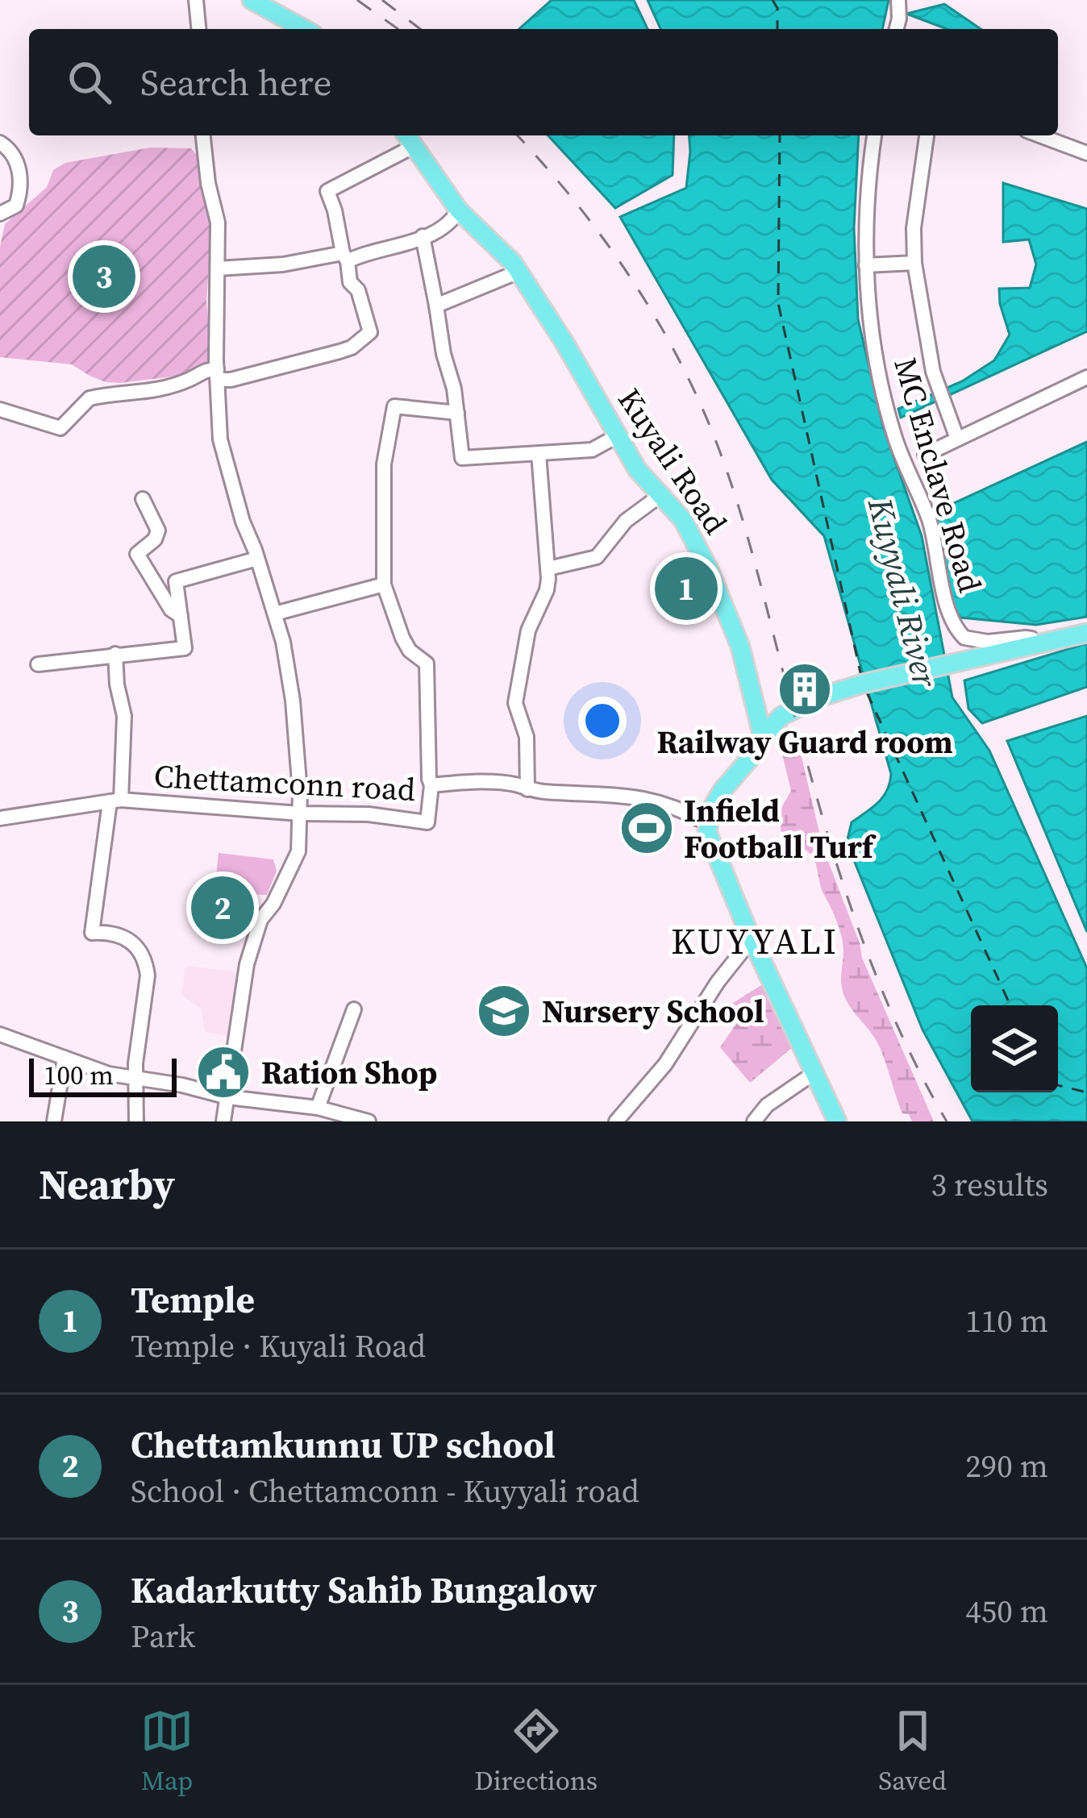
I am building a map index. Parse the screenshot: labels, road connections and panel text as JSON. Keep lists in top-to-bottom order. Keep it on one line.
{"streets":{"main road":["Kuyali Road"],"street":["MC Enclave Road","Chettamconn road"]},"districts":["KUYYALI"],"water":["Kuyyali River"],"places":{"building":["Railway Guard room"],"sports":["Infield Football Turf"],"school or university":["Nursery School"],"public building":["Ration Shop"]},"scale_bar":"100 m","page":{"search":"Search here","pins":["3","1","2"],"scale":"100 m","heading":["Nearby","3 results"],"list":[{"mark":"1","name":"Temple","note":"Temple · Kuyali Road","value":"110 m"},{"mark":"2","name":"Chettamkunnu UP school","note":"School · Chettamconn - Kuyyali road","value":"290 m"},{"mark":"3","name":"Kadarkutty Sahib Bungalow","note":"Park","value":"450 m"}],"nav":["Map","Directions","Saved"]}}
